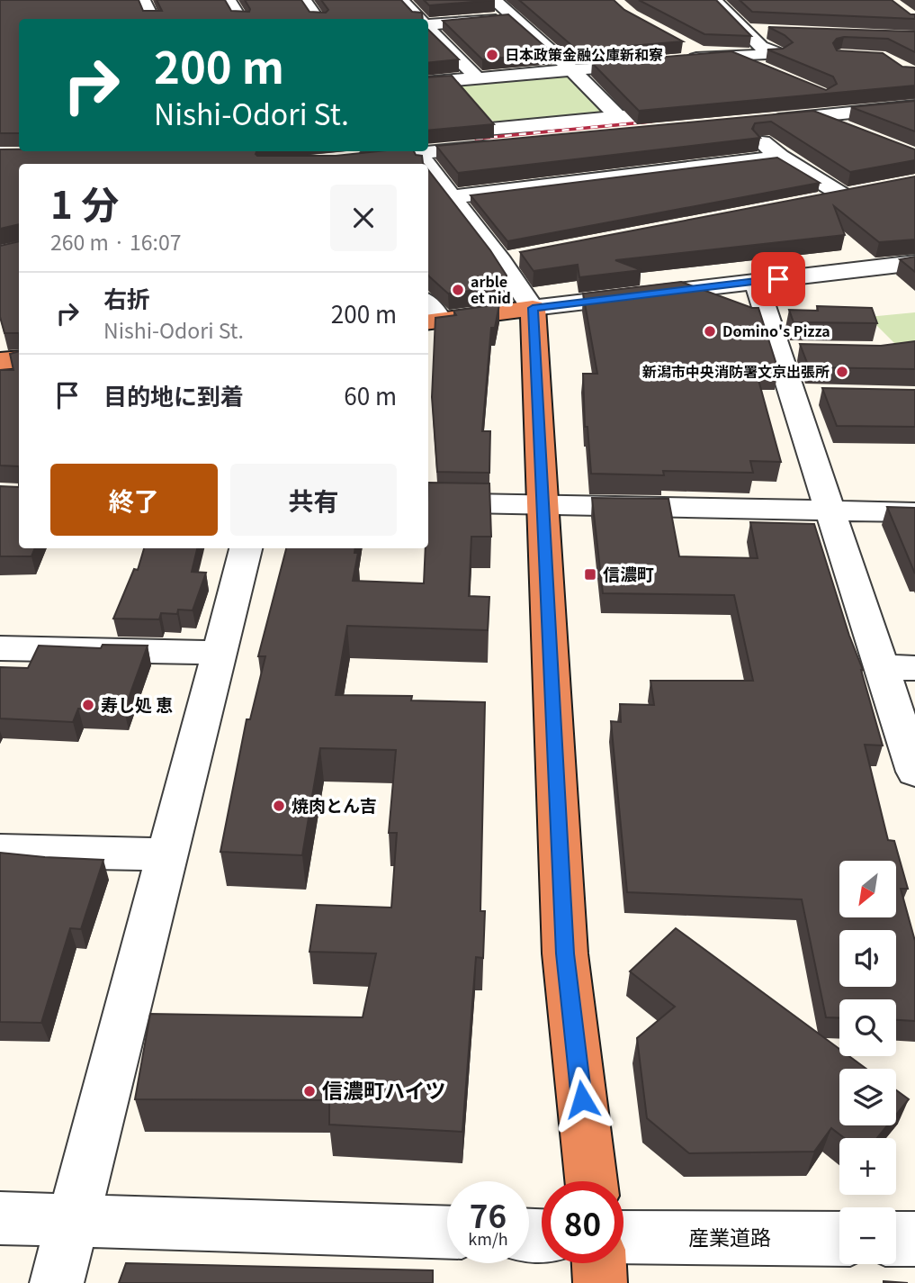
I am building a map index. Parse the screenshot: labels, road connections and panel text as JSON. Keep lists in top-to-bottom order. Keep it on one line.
{"streets":{"street":["産業道路"]},"places":{"other":["日本政策金融公庫新和寮","arble et nid","Domino's Pizza","新潟市中央消防署文京出張所","寿し処 恵","焼肉とん吉","信濃町ハイツ"],"transit":["信濃町"]},"north":"bottom left","page":{"turn":["200 m","Nishi-Odori St."],"heading":["1 分","260 m · 16:07"],"list":[{"name":"右折","note":"Nishi-Odori St.","value":"200 m"},{"name":"目的地に到着","value":"60 m"}],"buttons":["終了","共有"],"map_buttons":["+","−"],"speed":"76 km/h","limit":"80"}}
